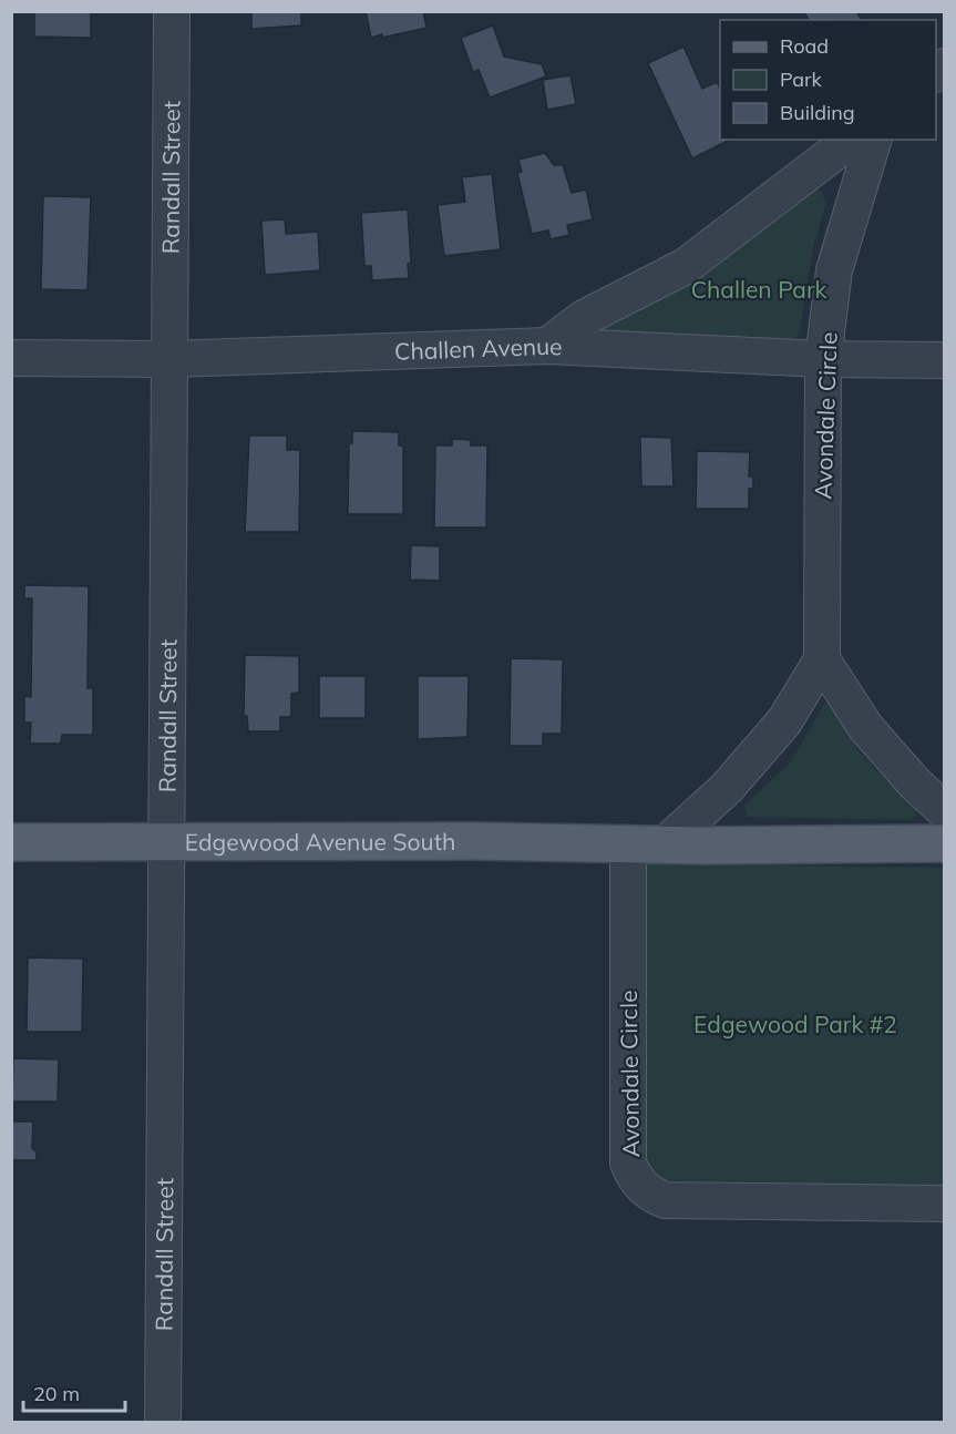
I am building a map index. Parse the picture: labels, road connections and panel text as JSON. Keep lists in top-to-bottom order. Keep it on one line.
{"streets":{"main road":["Edgewood Avenue South"],"street":["Randall Street","Challen Avenue","Avondale Circle"]},"crossings":[["Randall Street","Challen Avenue"],["Randall Street","Edgewood Avenue South"],["Challen Avenue","Avondale Circle"],["Avondale Circle","Edgewood Avenue South"]],"parks":["Challen Park","Edgewood Park #2"],"legend":["Road","Park","Building"],"scale_bar":"20 m"}
